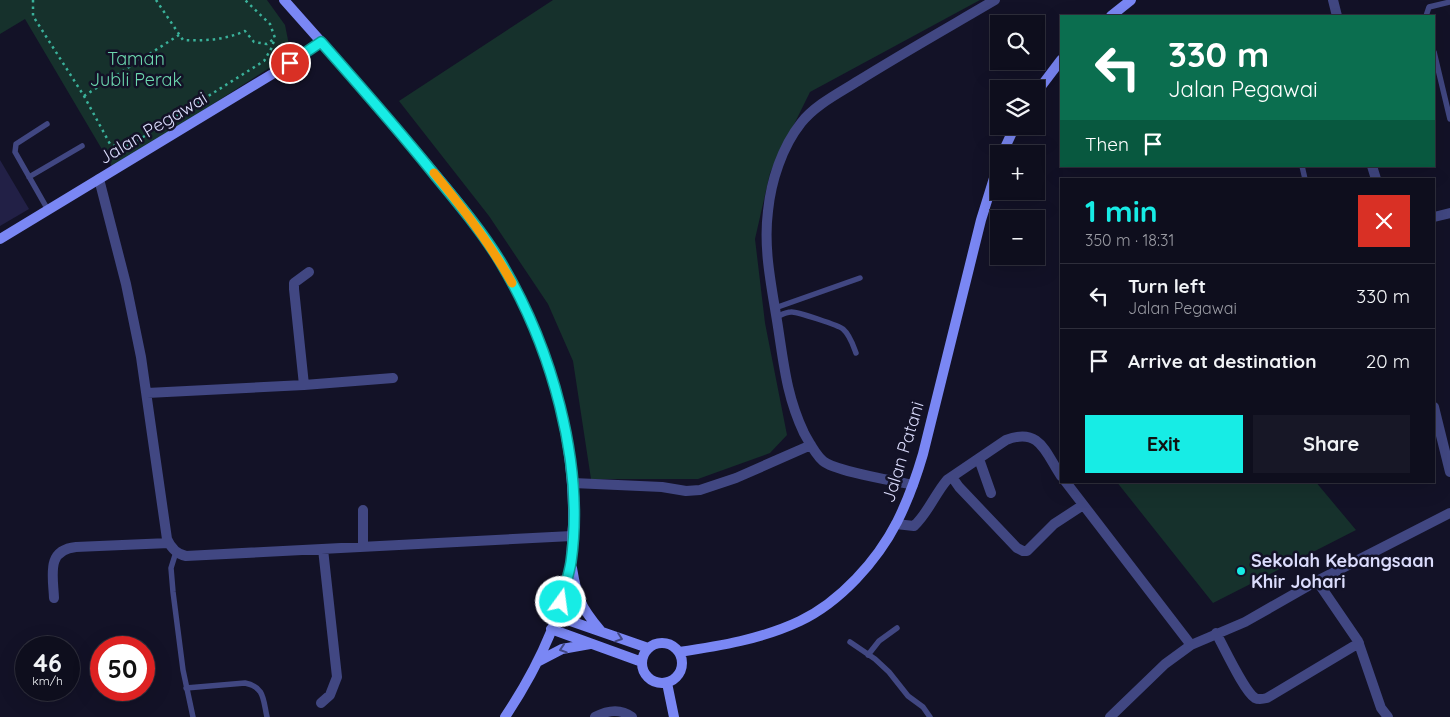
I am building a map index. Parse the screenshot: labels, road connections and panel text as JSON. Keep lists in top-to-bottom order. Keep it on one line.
{"streets":{"main road":["Jalan Pegawai","Jalan Patani"]},"parks":["Taman Jubli Perak"],"places":["Sekolah Kebangsaan Khir Johari"],"page":{"map_buttons":["+","−"],"turn":["330 m","Jalan Pegawai"],"then":"Then","heading":["1 min","350 m · 18:31"],"list":[{"name":"Turn left","note":"Jalan Pegawai","value":"330 m"},{"name":"Arrive at destination","value":"20 m"}],"buttons":["Exit","Share"],"speed":"46 km/h","limit":"50"}}
